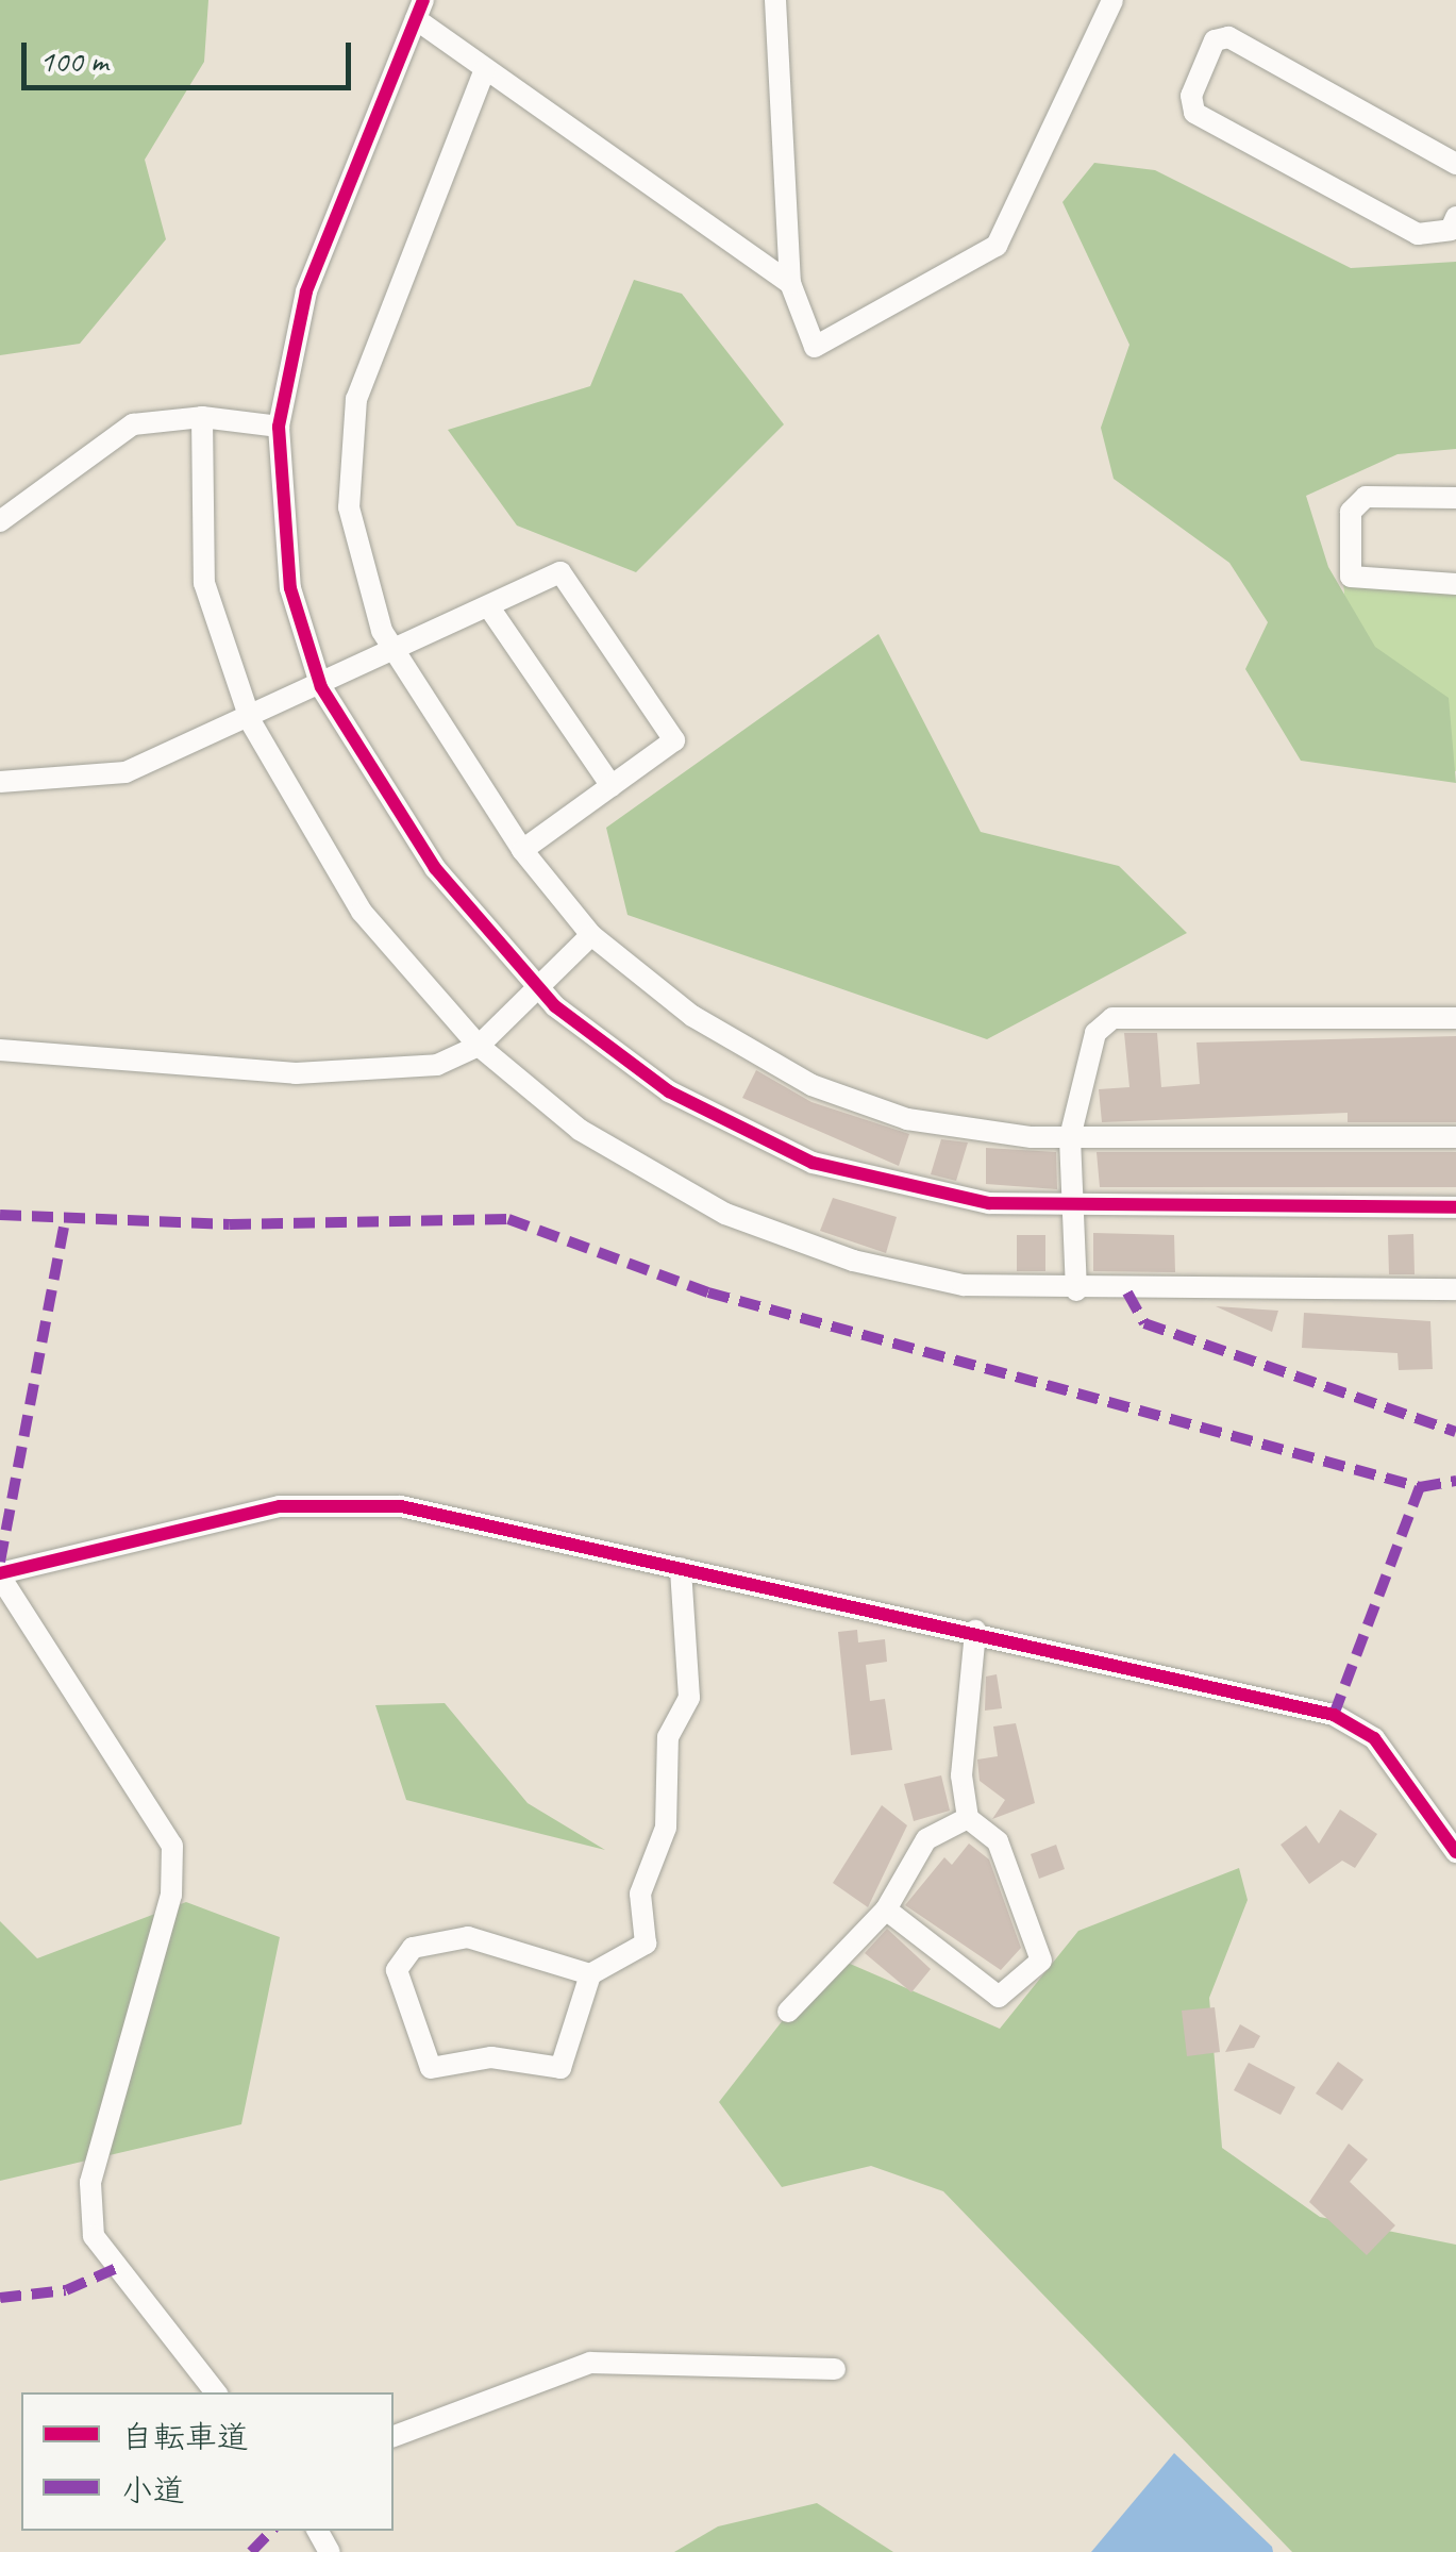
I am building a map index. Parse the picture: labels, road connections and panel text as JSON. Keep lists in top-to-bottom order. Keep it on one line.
{"legend":["自転車道","小道"],"scale_bar":"100 m"}
